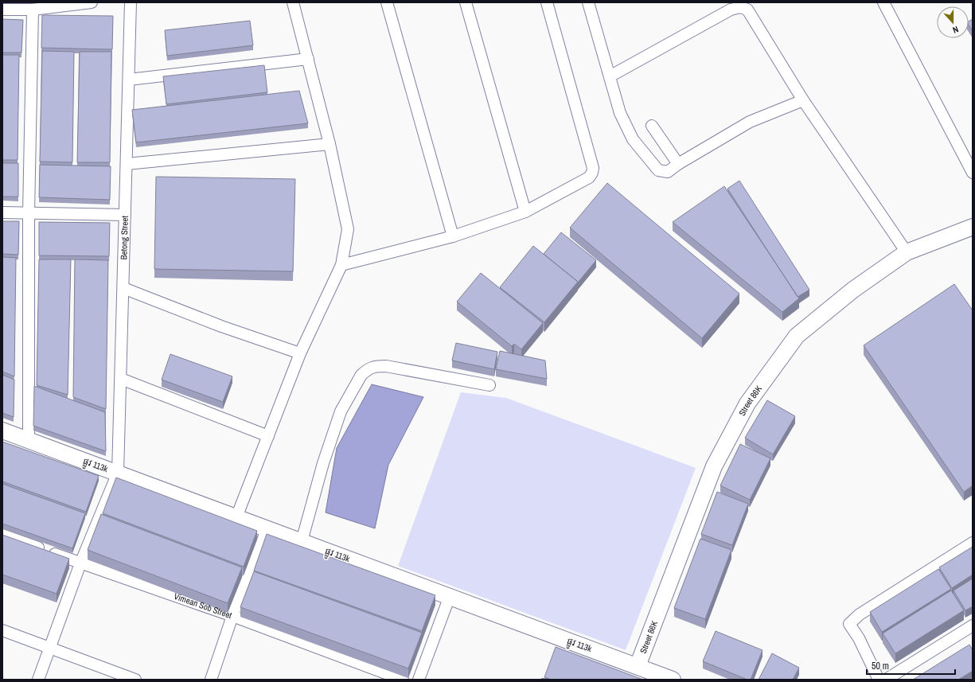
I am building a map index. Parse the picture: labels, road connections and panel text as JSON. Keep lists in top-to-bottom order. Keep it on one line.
{"streets":{"street":["Betong Street","Street 86K","ផ្លូវ 113k","Vimean Sob Street"]},"crossings":[["Betong Street","ផ្លូវ 113k"],["Street 86K","ផ្លូវ 113k"]],"scale_bar":"50 m","north":"bottom"}
